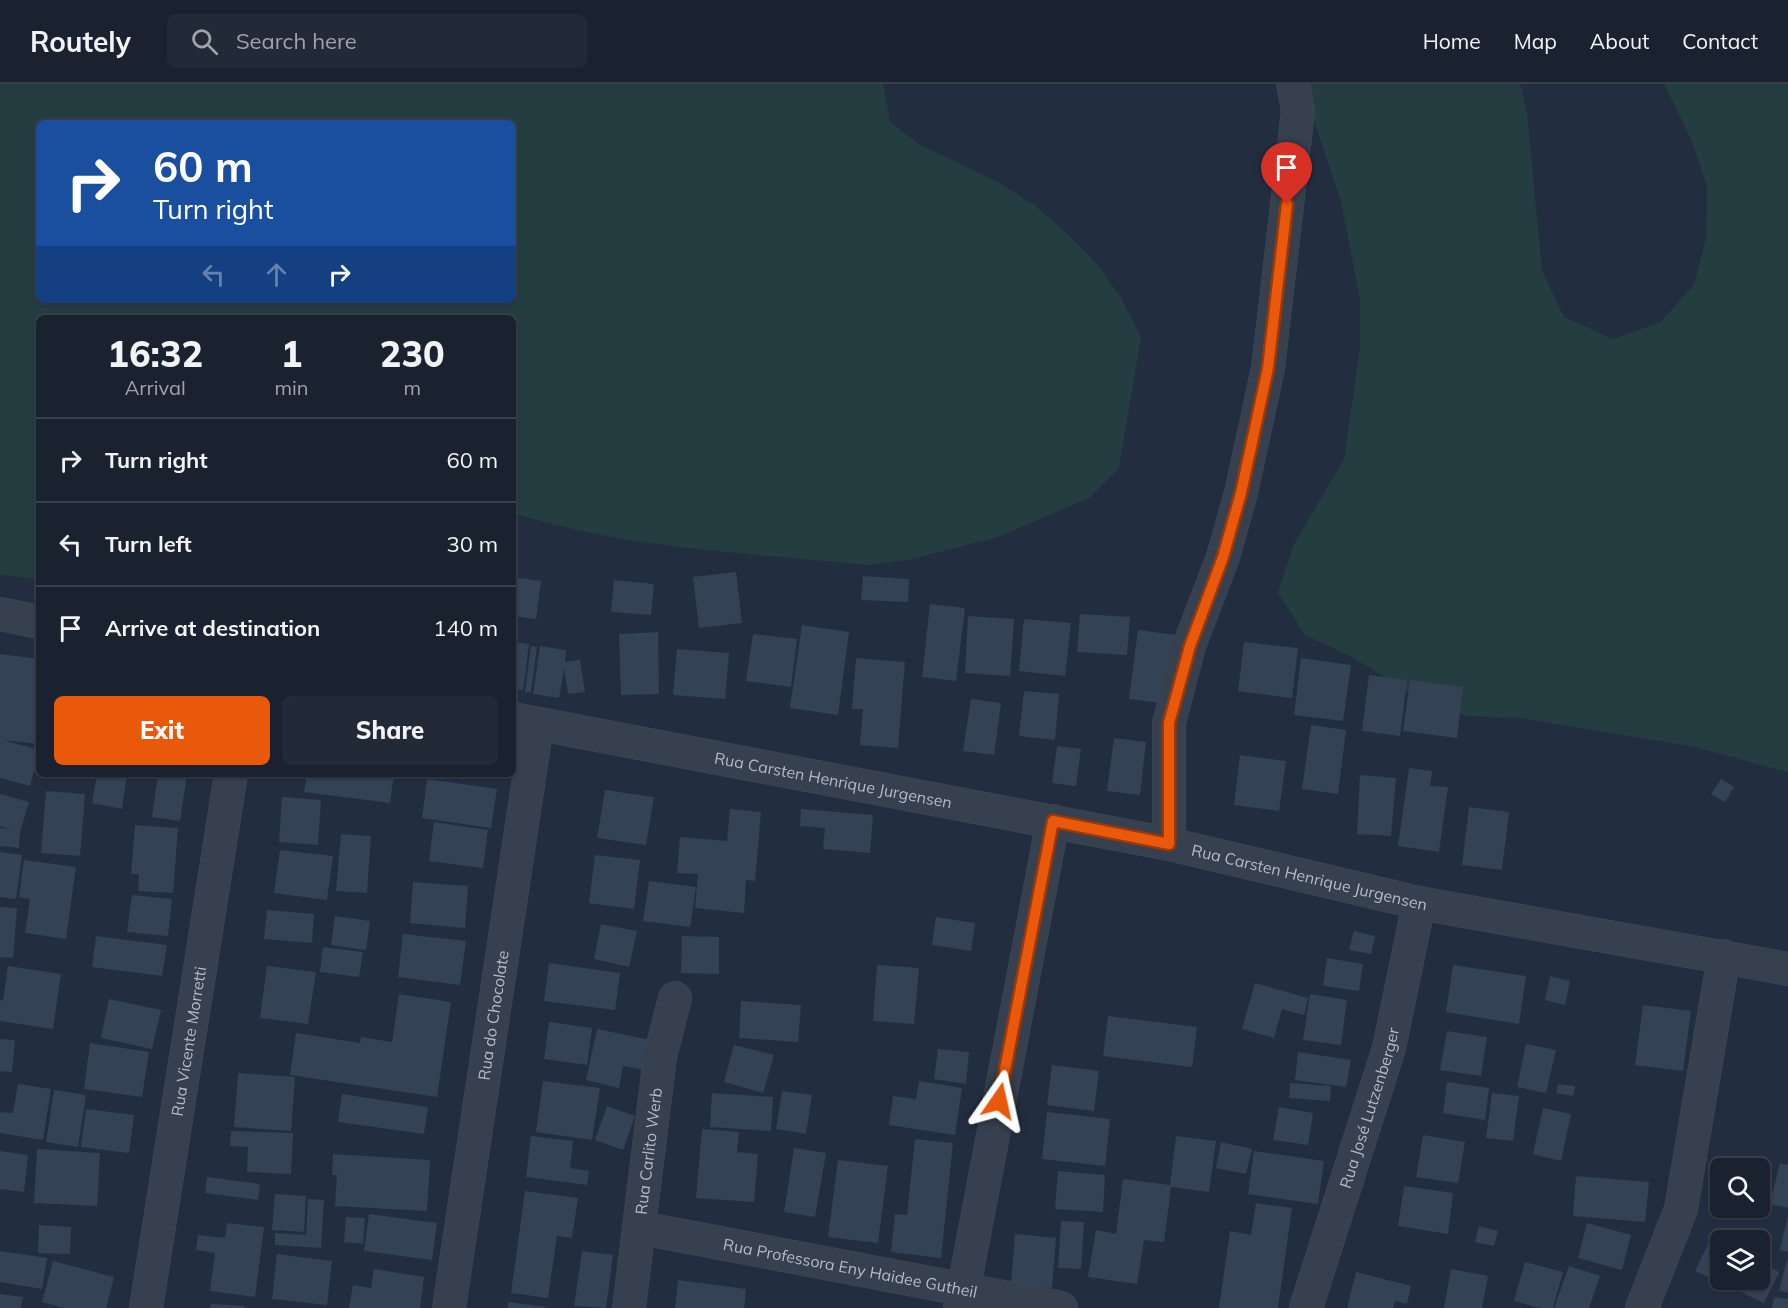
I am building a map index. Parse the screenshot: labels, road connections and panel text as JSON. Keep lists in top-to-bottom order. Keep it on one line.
{"streets":{"street":["Rua Carsten Henrique Jurgensen","Rua do Chocolate","Rua Vicente Morretti","Rua José Lutzenberger","Rua Carlito Werb","Rua Professora Eny Haidee Gutheil"]},"crossings":[["Rua Carsten Henrique Jurgensen","Rua do Chocolate"],["Rua Carsten Henrique Jurgensen","Rua José Lutzenberger"],["Rua Carlito Werb","Rua Professora Eny Haidee Gutheil"]],"page":{"header":"Routely","search":"Search here","nav":["Home","Map","About","Contact"],"turn":["60 m","Turn right"],"eta":["16:32","Arrival","1","min","230","m"],"list":[{"name":"Turn right","value":"60 m"},{"name":"Turn left","value":"30 m"},{"name":"Arrive at destination","value":"140 m"}],"buttons":["Exit","Share"]}}
